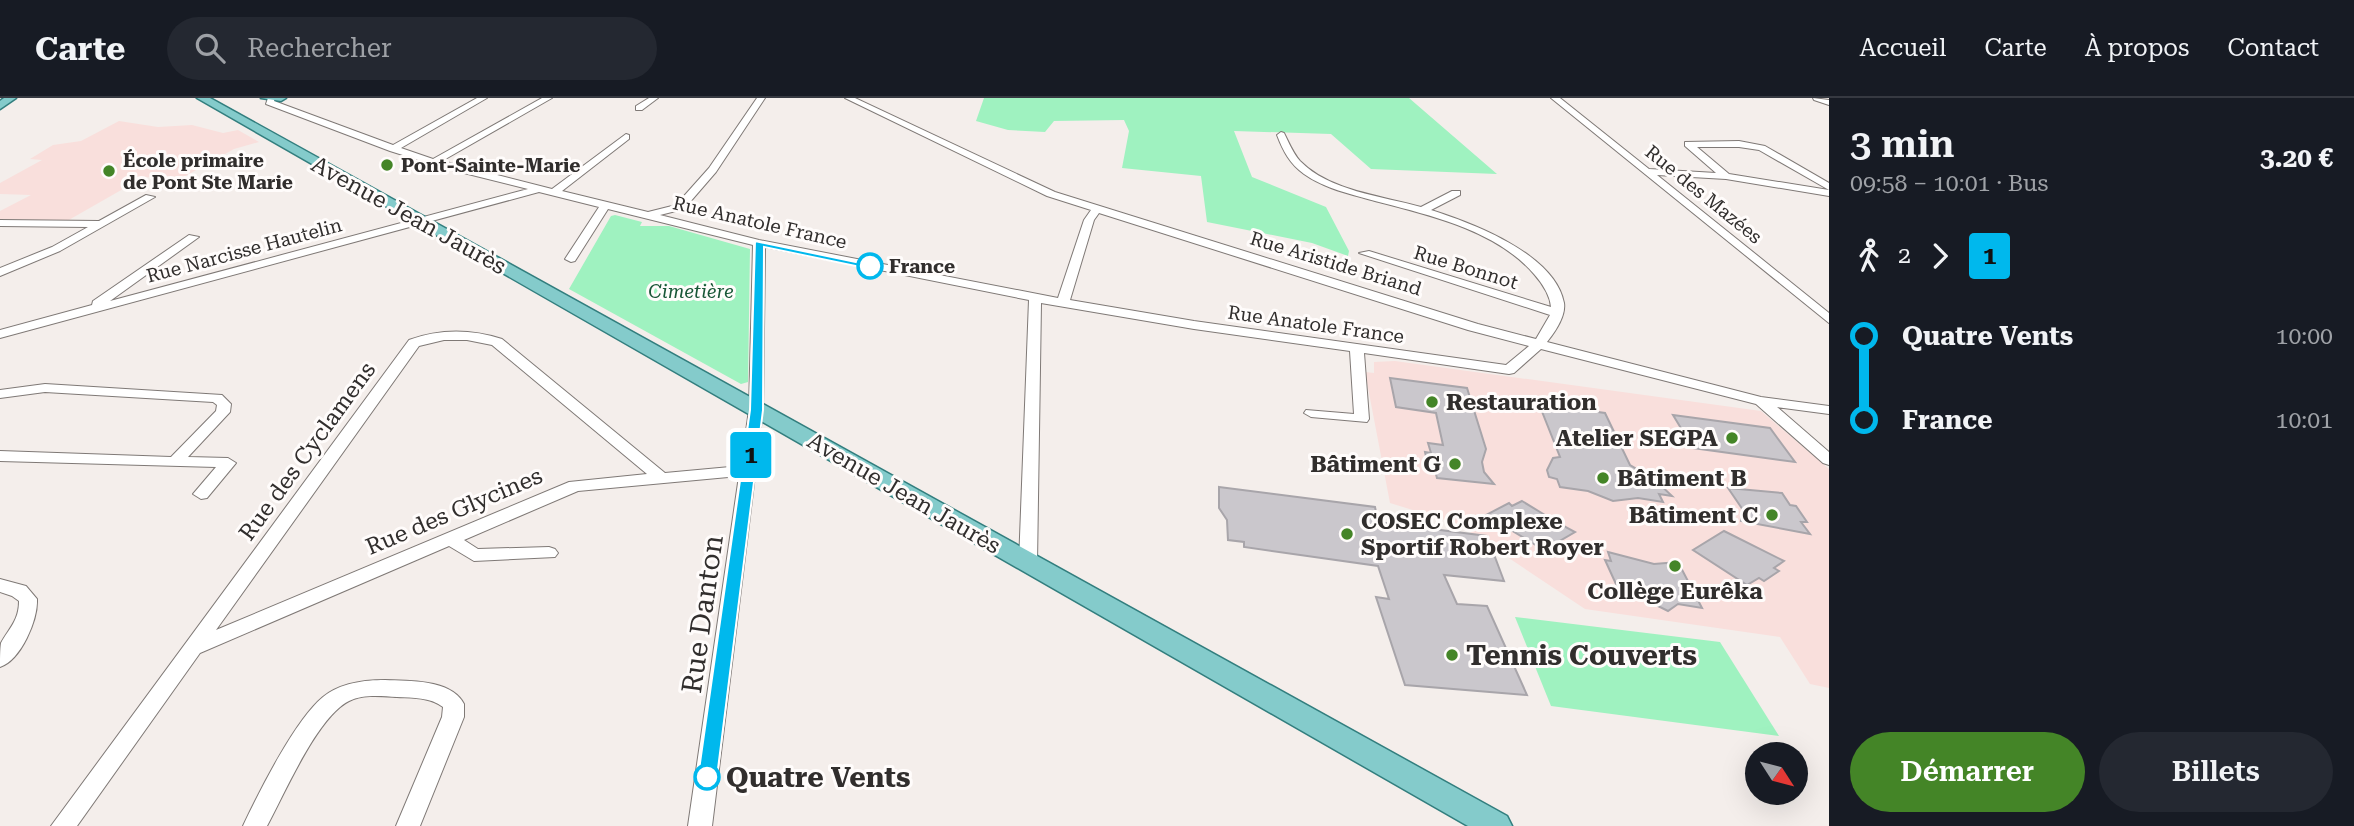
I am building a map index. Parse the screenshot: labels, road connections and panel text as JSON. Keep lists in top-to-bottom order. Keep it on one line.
{"streets":{"main road":["Avenue Jean Jaurès"],"street":["Rue des Mazées","Rue Anatole France","Rue Narcisse Hautelin","Rue Aristide Briand","Rue Bonnot","Rue des Cyclamens","Rue des Glycines","Rue Danton"]},"crossings":[["Avenue Jean Jaurès","Rue Narcisse Hautelin"],["Avenue Jean Jaurès","Rue Danton"],["Rue Anatole France","Rue Narcisse Hautelin"],["Rue Anatole France","Rue Aristide Briand"],["Rue Anatole France","Rue Danton"],["Rue des Cyclamens","Rue des Glycines"],["Rue des Glycines","Rue Danton"]],"parks":["Cimetière"],"places":["Pont-Sainte-Marie","École primaire de Pont Ste Marie","France","Restauration","Atelier SEGPA","Bâtiment G","Bâtiment B","Bâtiment C","COSEC Complexe Sportif Robert Royer","Collège Eurêka","Tennis Couverts","Quatre Vents"],"lines":["bus line 1"],"north":"bottom right","page":{"header":"Carte","search":"Rechercher","nav":["Accueil","Carte","À propos","Contact"],"on_map":"1","heading":["3 min","09:58 – 10:01 · Bus","3.20 €"],"legs":["2","1"],"list":[{"name":"Quatre Vents","value":"10:00"},{"name":"France","value":"10:01"}],"buttons":["Démarrer","Billets"]}}
